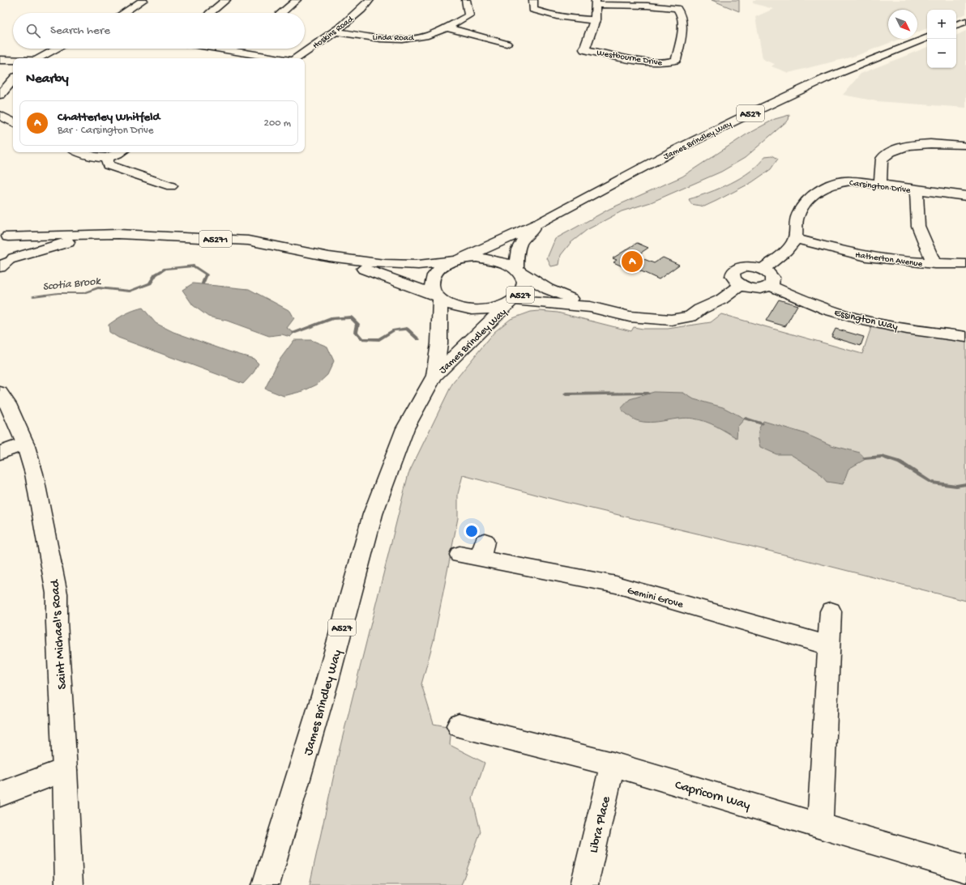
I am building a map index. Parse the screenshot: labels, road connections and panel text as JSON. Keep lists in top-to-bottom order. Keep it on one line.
{"streets":{"street":["Hoskins Road","Linda Road","Westbourne Drive","A527","James Brindley Way","Carsington Drive","A5271","Hatherton Avenue","Essington Way","Gemini Grove","Saint Michael's Road","Capricorn Way","Libra Place"]},"crossings":[["Hoskins Road","Linda Road"],["A527","James Brindley Way"],["A527","A5271"],["James Brindley Way","A5271"],["Carsington Drive","Hatherton Avenue"],["Capricorn Way","Libra Place"]],"water":["Scotia Brook"],"north":"bottom right","page":{"map_buttons":["+","−"],"search":"Search here","heading":"Nearby","list":[{"mark":"A","name":"Chatterley Whitfeld","note":"Bar · Carsington Drive","value":"200 m"}],"pins":"A"}}
